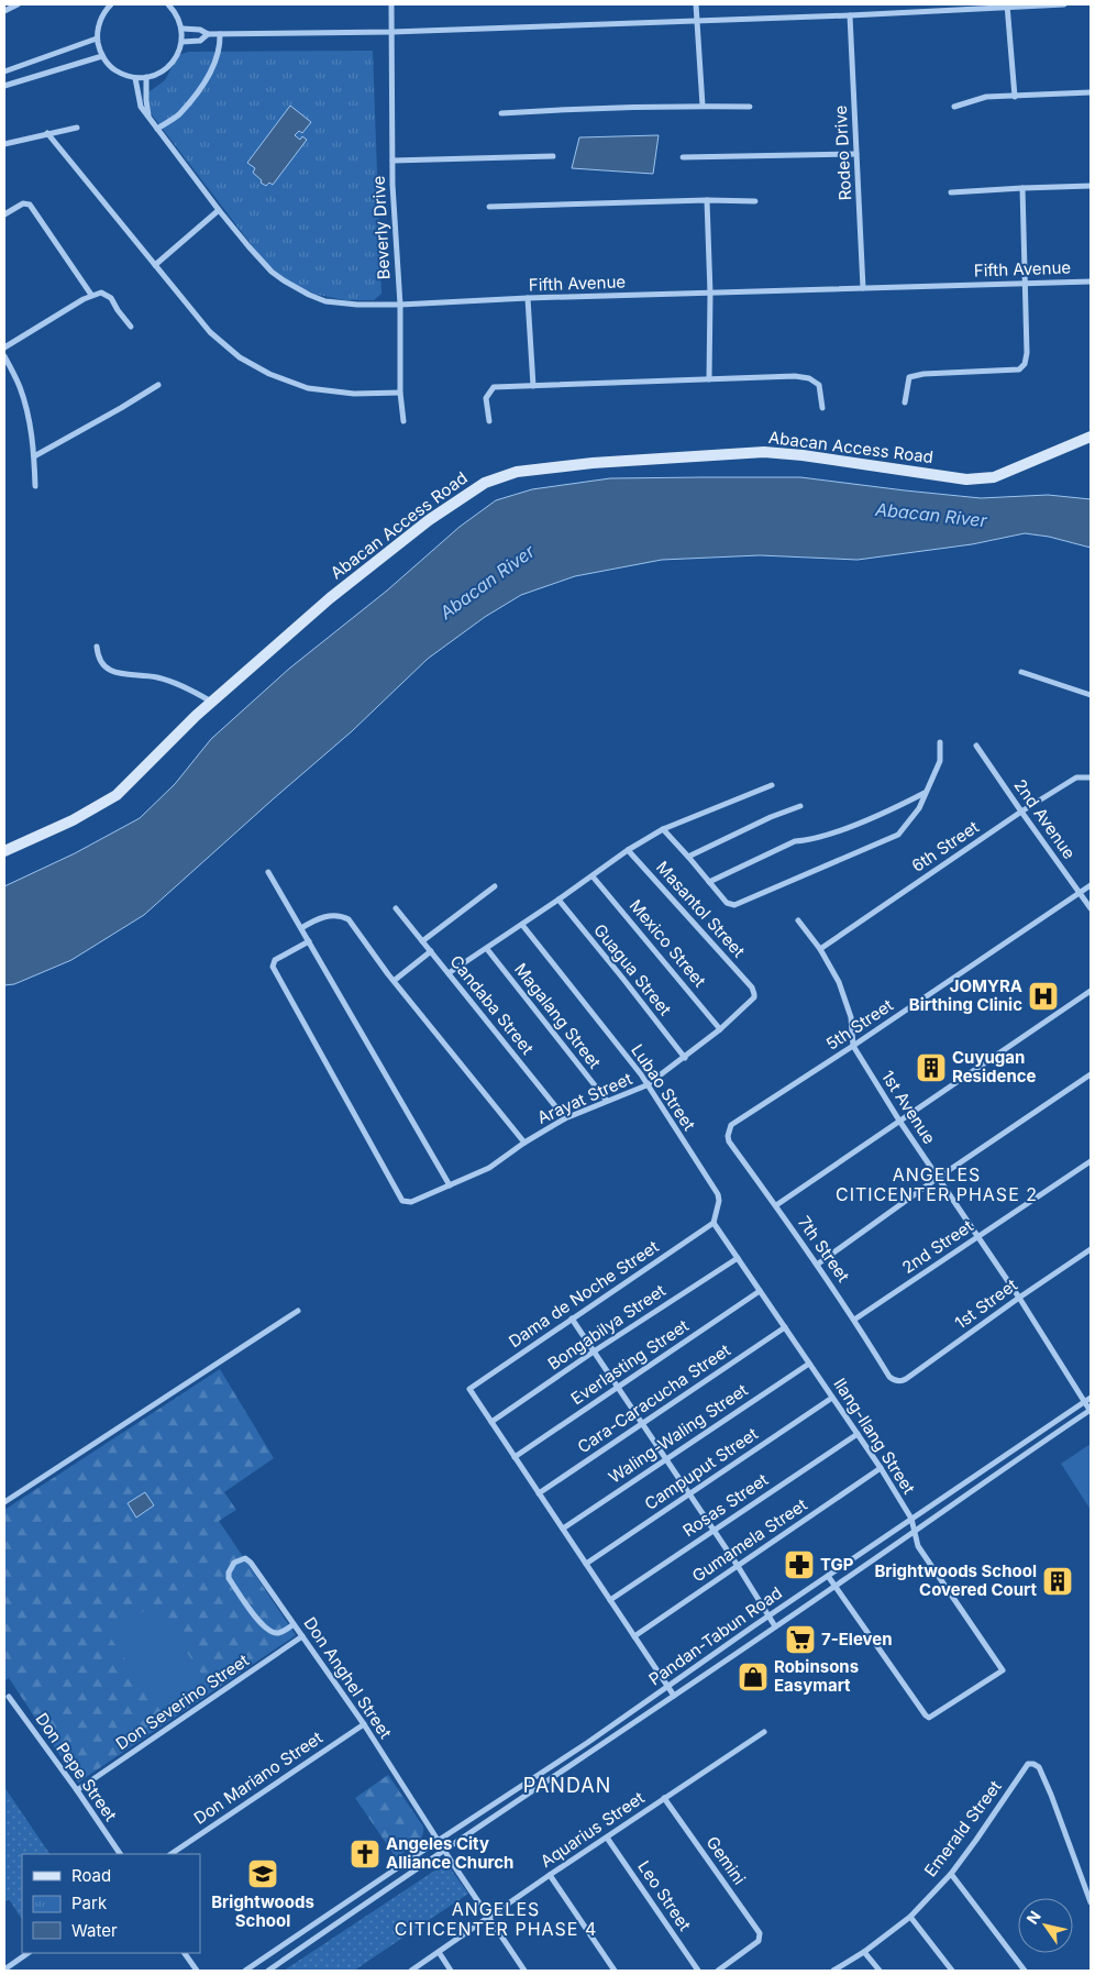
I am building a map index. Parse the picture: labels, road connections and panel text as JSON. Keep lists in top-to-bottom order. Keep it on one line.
{"streets":{"street":["Rodeo Drive","Beverly Drive","Fifth Avenue","Abacan Access Road","2nd Avenue","6th Street","Masantol Street","Mexico Street","Guagua Street","Candaba Street","Magalang Street","5th Street","Lubao Street","Arayat Street","1st Avenue","2nd Street","7th Street","Dama de Noche Street","1st Street","Bongabilya Street","Everlasting Street","Cara-Caracucha Street","Waling-Waling Street","Ilang-Ilang Street","Campuput Street","Rosas Street","Gumamela Street","Pandan-Tabun Road","Don Anghel Street","Don Severino Street","Don Pepe Street","Don Mariano Street","Emerald Street","Aquarius Street","Gemini","Leo Street"]},"crossings":[["Rodeo Drive","Fifth Avenue"],["Beverly Drive","Fifth Avenue"],["2nd Avenue","6th Street"],["2nd Avenue","5th Street"],["6th Street","1st Avenue"],["Masantol Street","Arayat Street"],["Mexico Street","Arayat Street"],["Guagua Street","Arayat Street"],["Candaba Street","Arayat Street"],["Magalang Street","Arayat Street"],["5th Street","1st Avenue"],["5th Street","7th Street"],["Lubao Street","Arayat Street"],["Lubao Street","Dama de Noche Street"],["Lubao Street","Ilang-Ilang Street"],["1st Avenue","2nd Street"],["1st Avenue","1st Street"],["1st Avenue","Pandan-Tabun Road"],["2nd Street","7th Street"],["7th Street","1st Street"],["Dama de Noche Street","Bongabilya Street"],["Dama de Noche Street","Ilang-Ilang Street"],["Bongabilya Street","Ilang-Ilang Street"],["Everlasting Street","Ilang-Ilang Street"],["Cara-Caracucha Street","Ilang-Ilang Street"],["Waling-Waling Street","Ilang-Ilang Street"],["Ilang-Ilang Street","Campuput Street"],["Ilang-Ilang Street","Rosas Street"],["Ilang-Ilang Street","Gumamela Street"],["Ilang-Ilang Street","Pandan-Tabun Road"],["Pandan-Tabun Road","Don Anghel Street"],["Don Anghel Street","Don Severino Street"],["Don Anghel Street","Don Mariano Street"],["Don Severino Street","Don Pepe Street"],["Aquarius Street","Gemini"],["Aquarius Street","Leo Street"]],"districts":["ANGELES CITICENTER PHASE 2","PANDAN","ANGELES CITICENTER PHASE 4"],"water":["Abacan River"],"places":{"hospital":["JOMYRA Birthing Clinic"],"building":["Cuyugan Residence","Brightwoods School Covered Court"],"pharmacy":["TGP"],"supermarket":["7-Eleven"],"shop":["Robinsons Easymart"],"church":["Angeles City Alliance Church"],"school or university":["Brightwoods School"]},"legend":["Road","Park","Water"],"north":"top left"}
